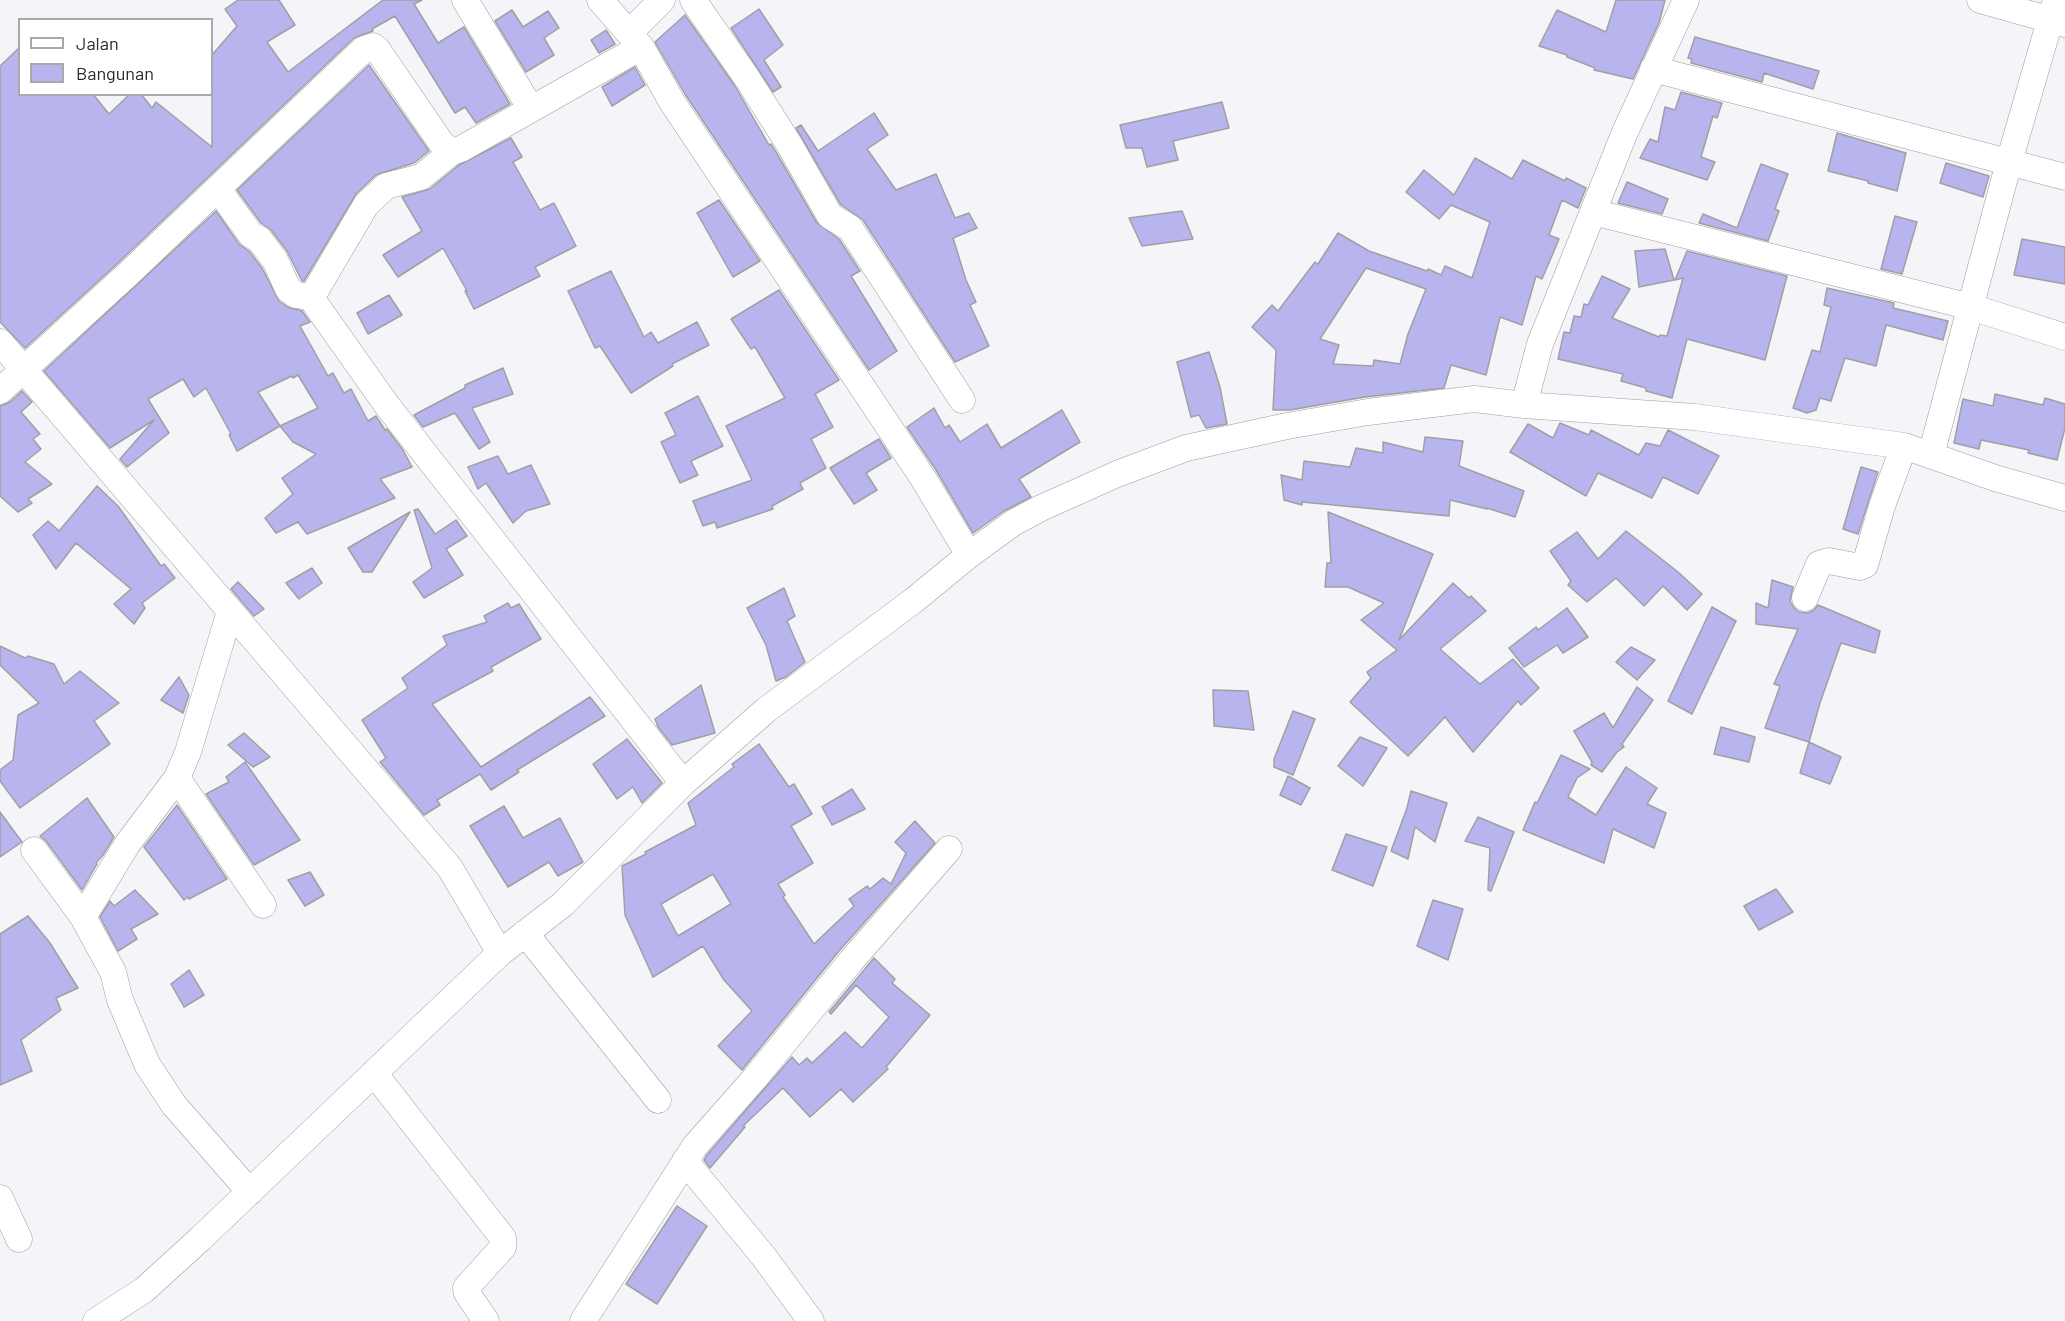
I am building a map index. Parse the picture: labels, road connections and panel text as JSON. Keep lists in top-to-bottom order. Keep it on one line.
{"legend":["Jalan","Bangunan"]}
